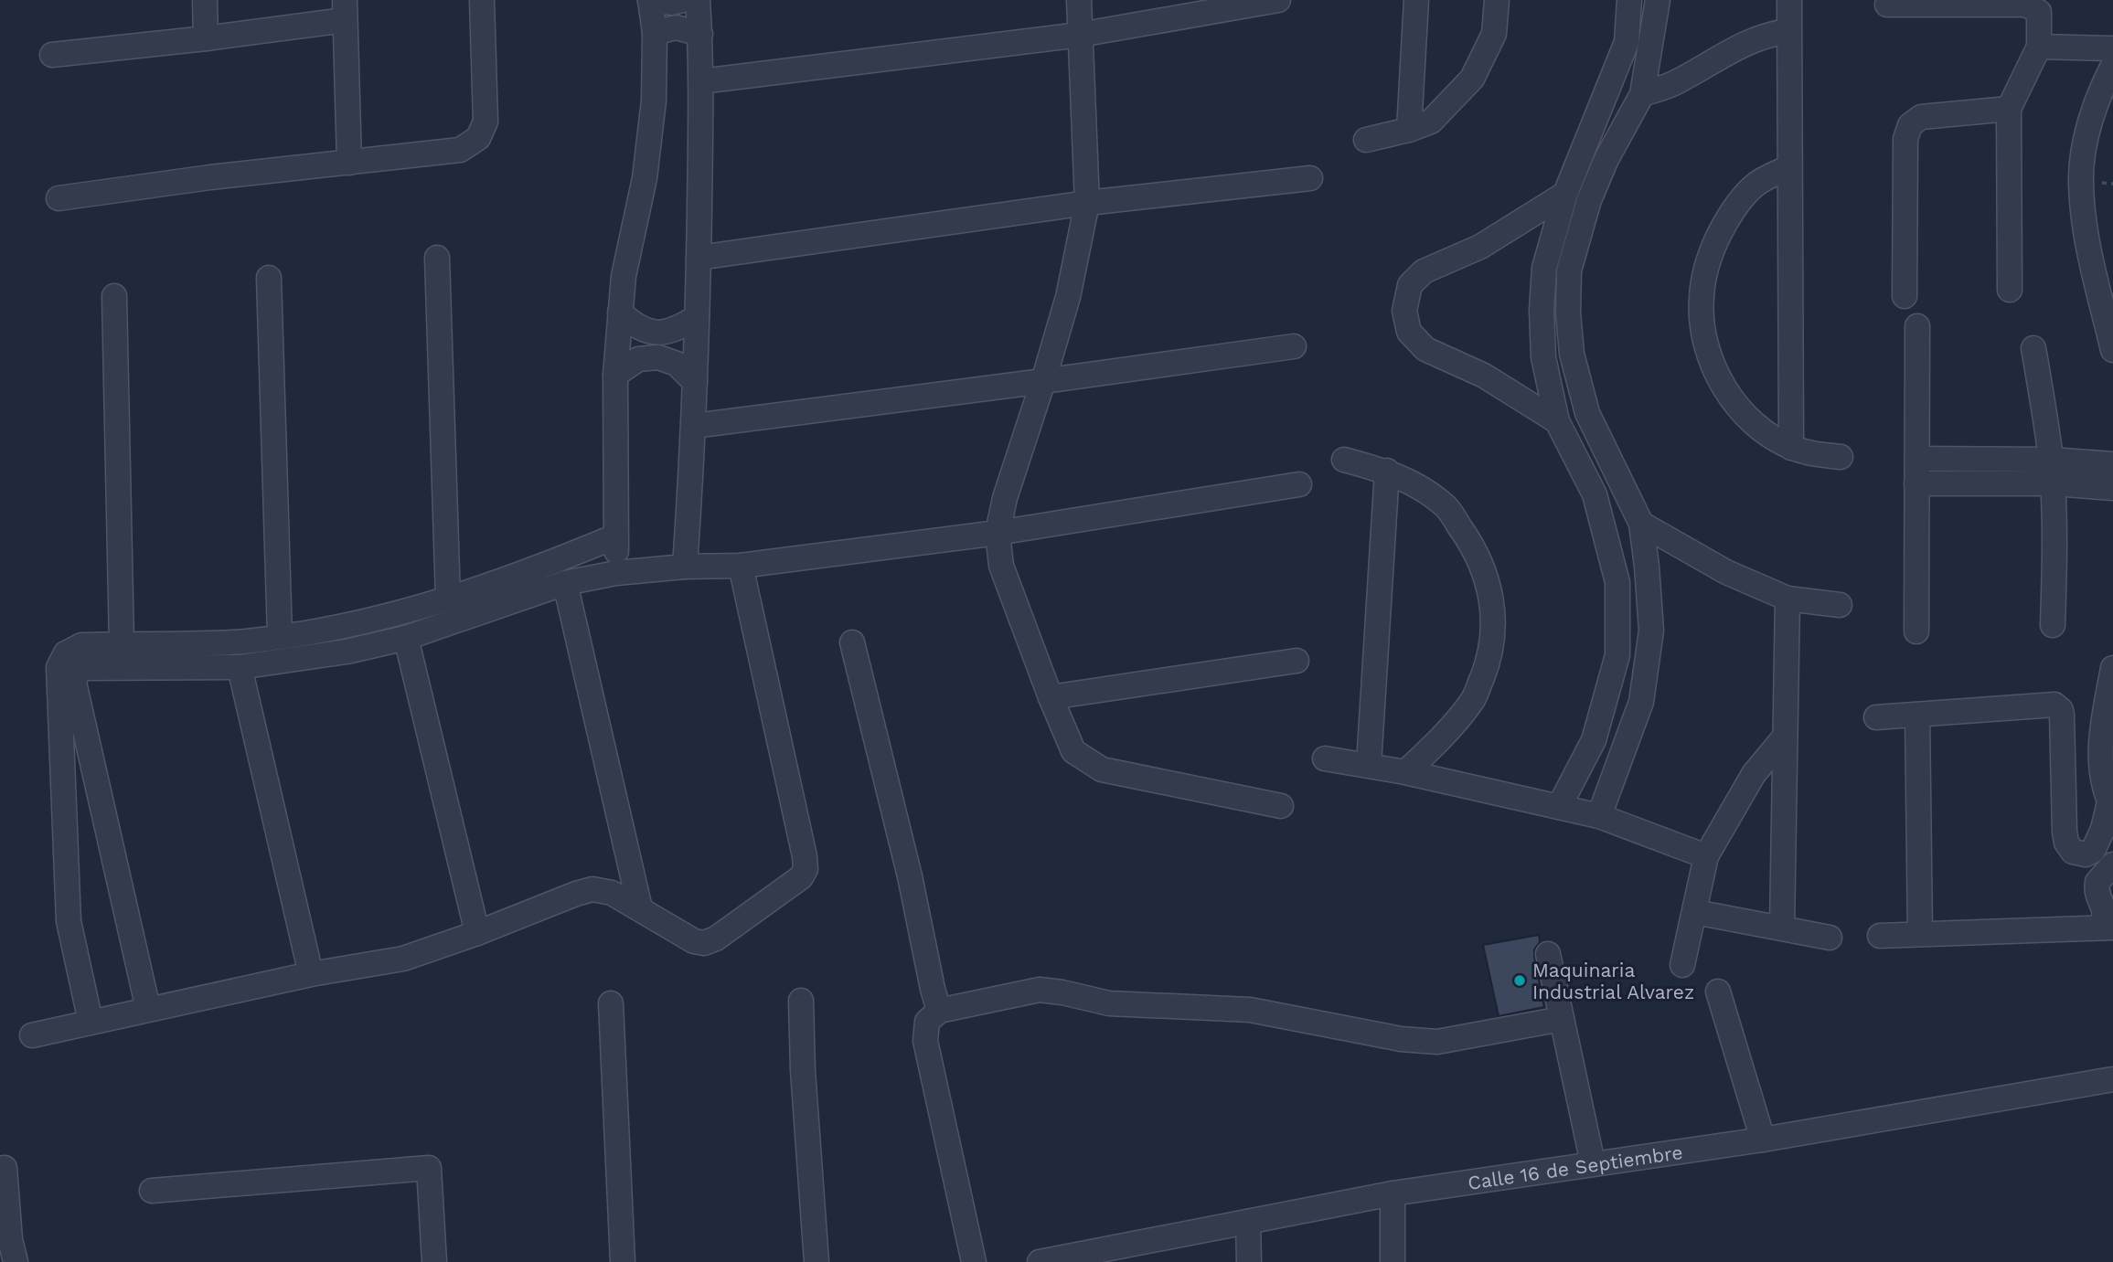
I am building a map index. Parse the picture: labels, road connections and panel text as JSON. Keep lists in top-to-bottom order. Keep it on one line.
{"streets":{"street":["Calle 16 de Septiembre"]},"places":["Maquinaria Industrial Alvarez"]}
